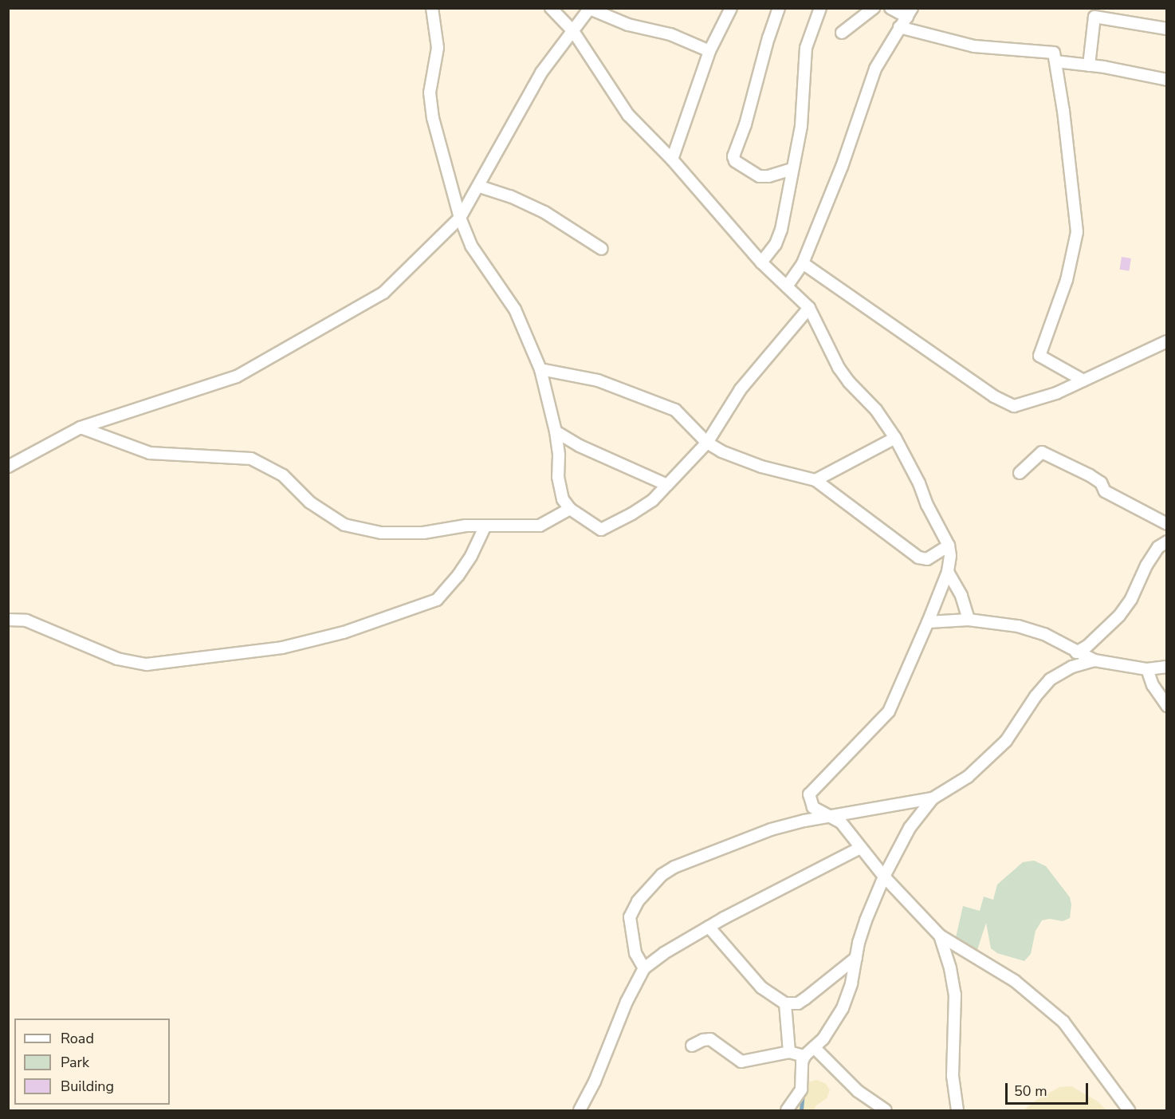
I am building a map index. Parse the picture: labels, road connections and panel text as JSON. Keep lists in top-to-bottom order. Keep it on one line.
{"legend":["Road","Park","Building"],"scale_bar":"50 m"}
